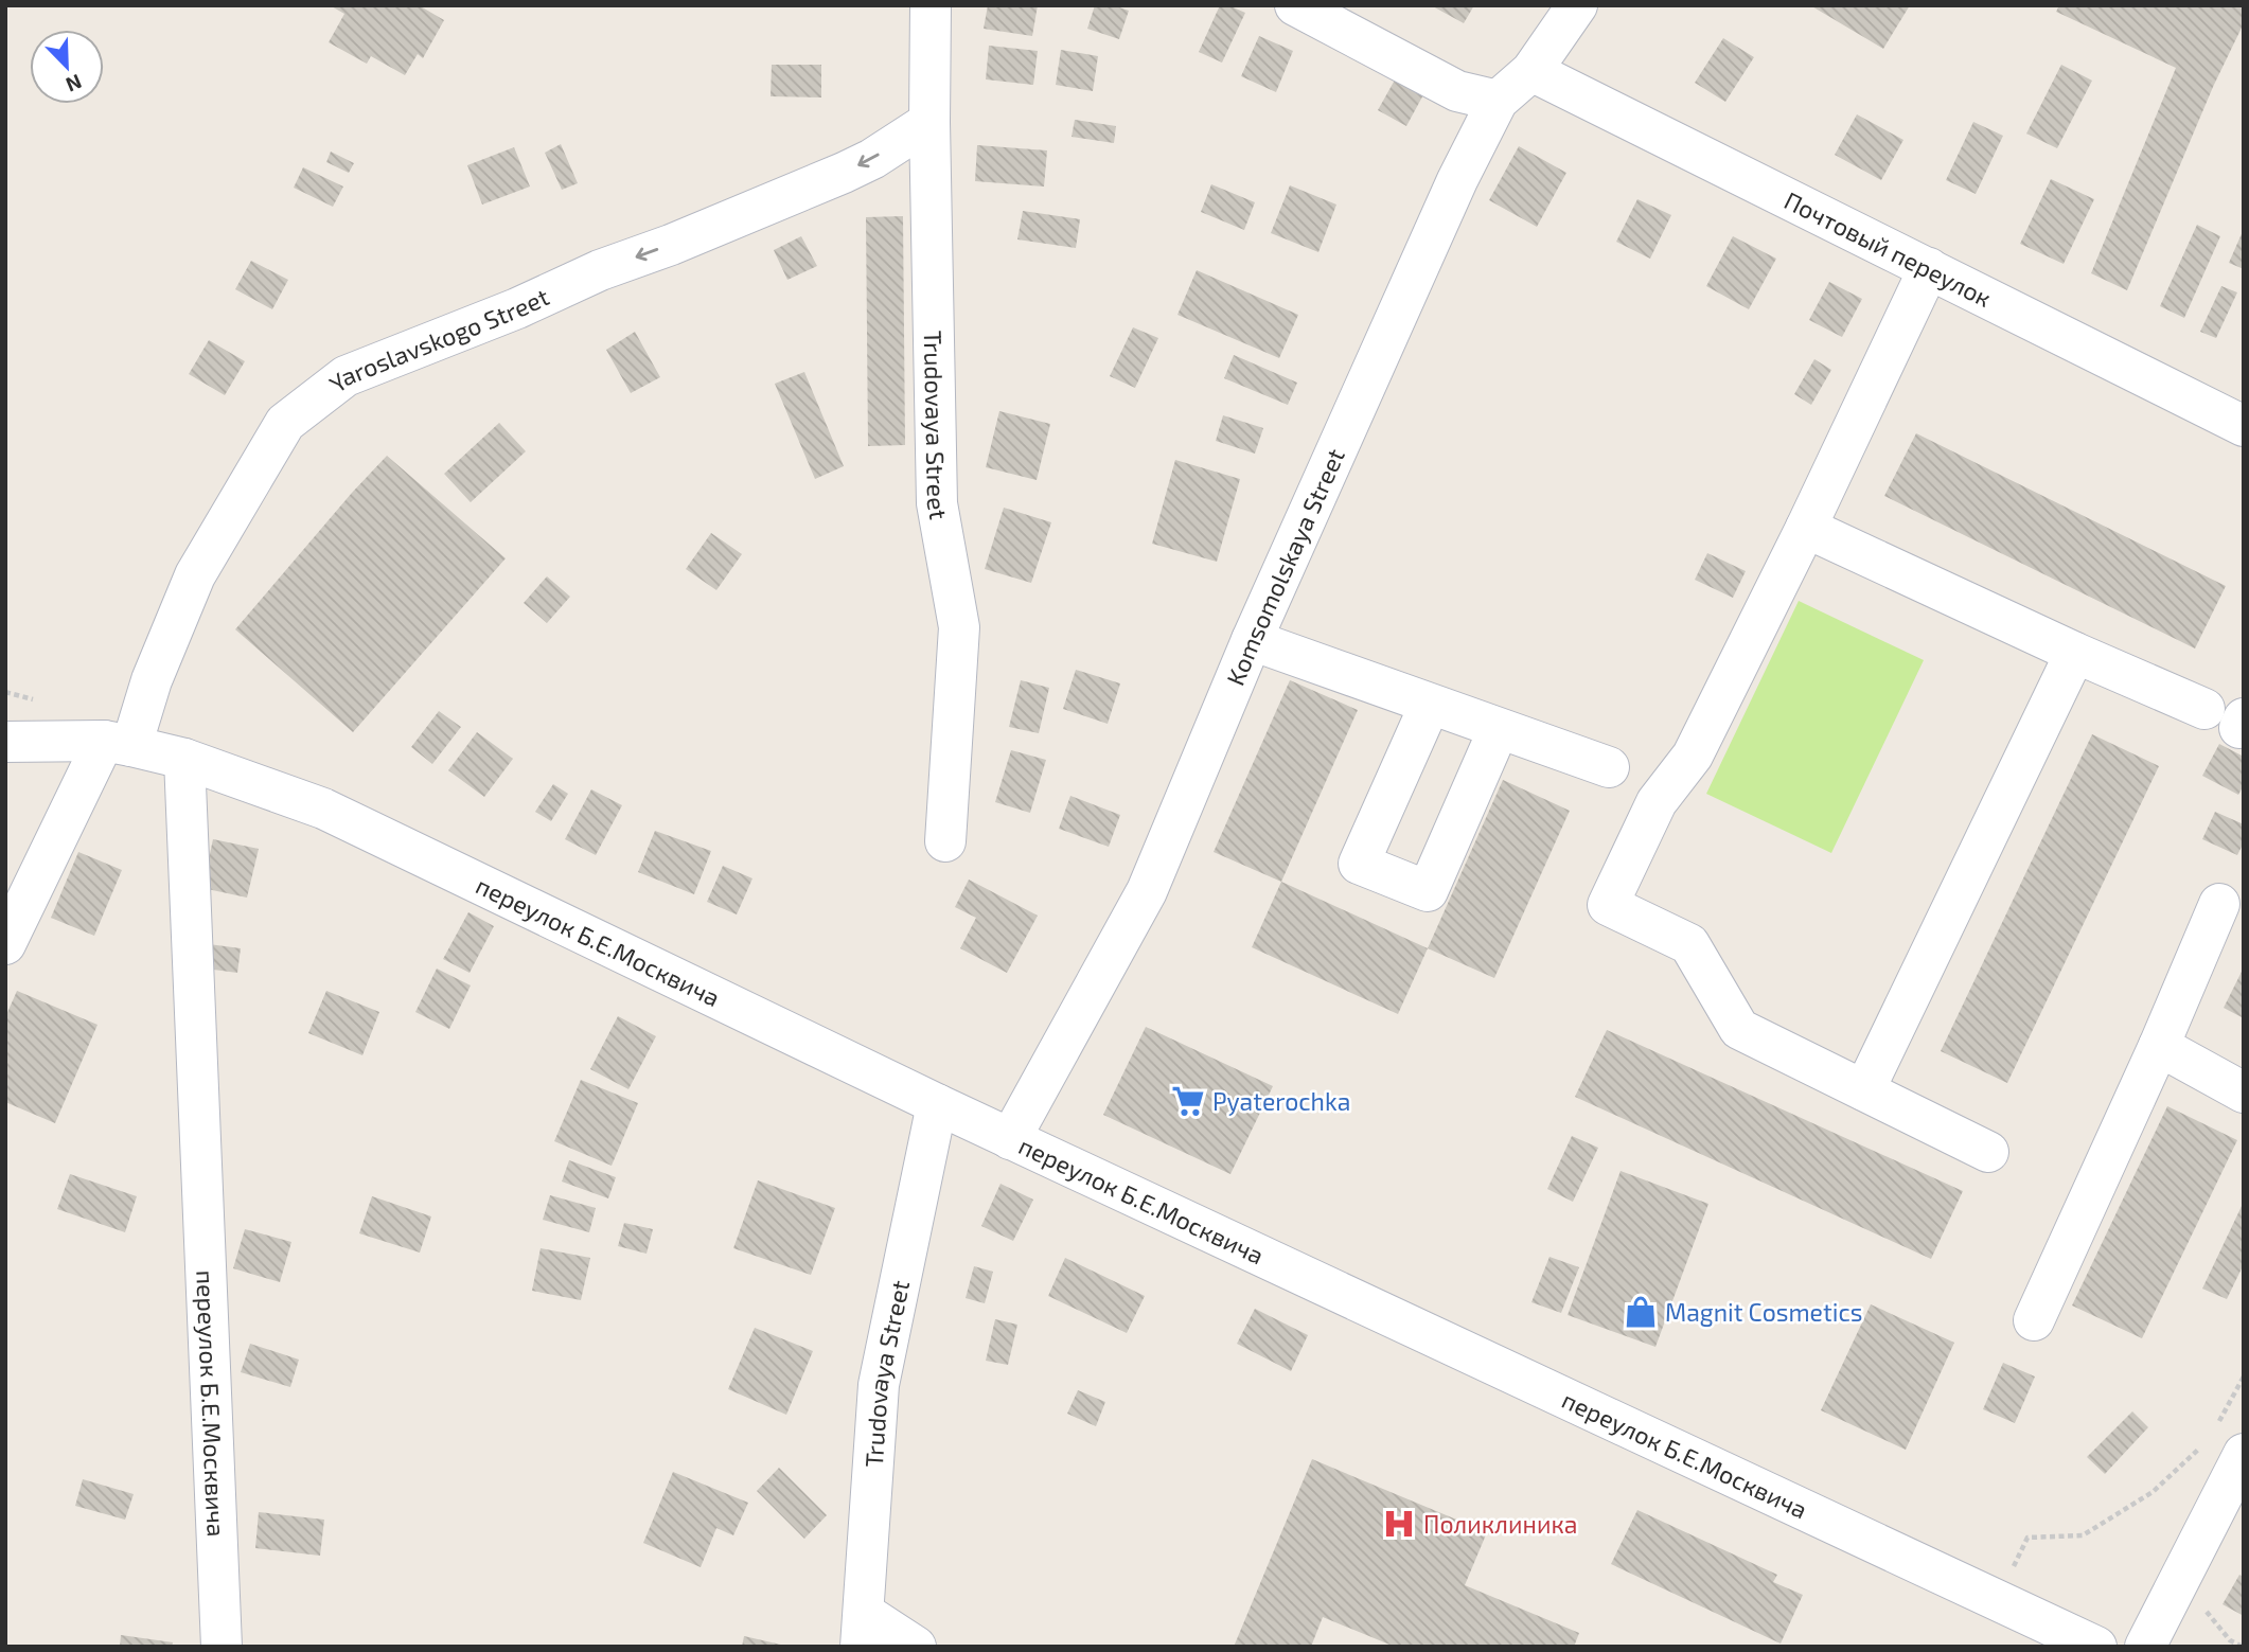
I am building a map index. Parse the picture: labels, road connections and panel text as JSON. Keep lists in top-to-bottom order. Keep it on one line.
{"streets":{"street":["Почтовый переулок","Yaroslavskogo Street","Trudovaya Street","Komsomolskaya Street","переулок Б.Е.Москвича"]},"crossings":[["Почтовый переулок","Komsomolskaya Street"],["Yaroslavskogo Street","Trudovaya Street"],["Yaroslavskogo Street","переулок Б.Е.Москвича"],["Trudovaya Street","переулок Б.Е.Москвича"],["Komsomolskaya Street","переулок Б.Е.Москвича"]],"one_way":["Yaroslavskogo Street"],"places":{"supermarket":["Pyaterochka"],"shop":["Magnit Cosmetics"],"hospital":["Поликлиника"]},"north":"bottom right"}
